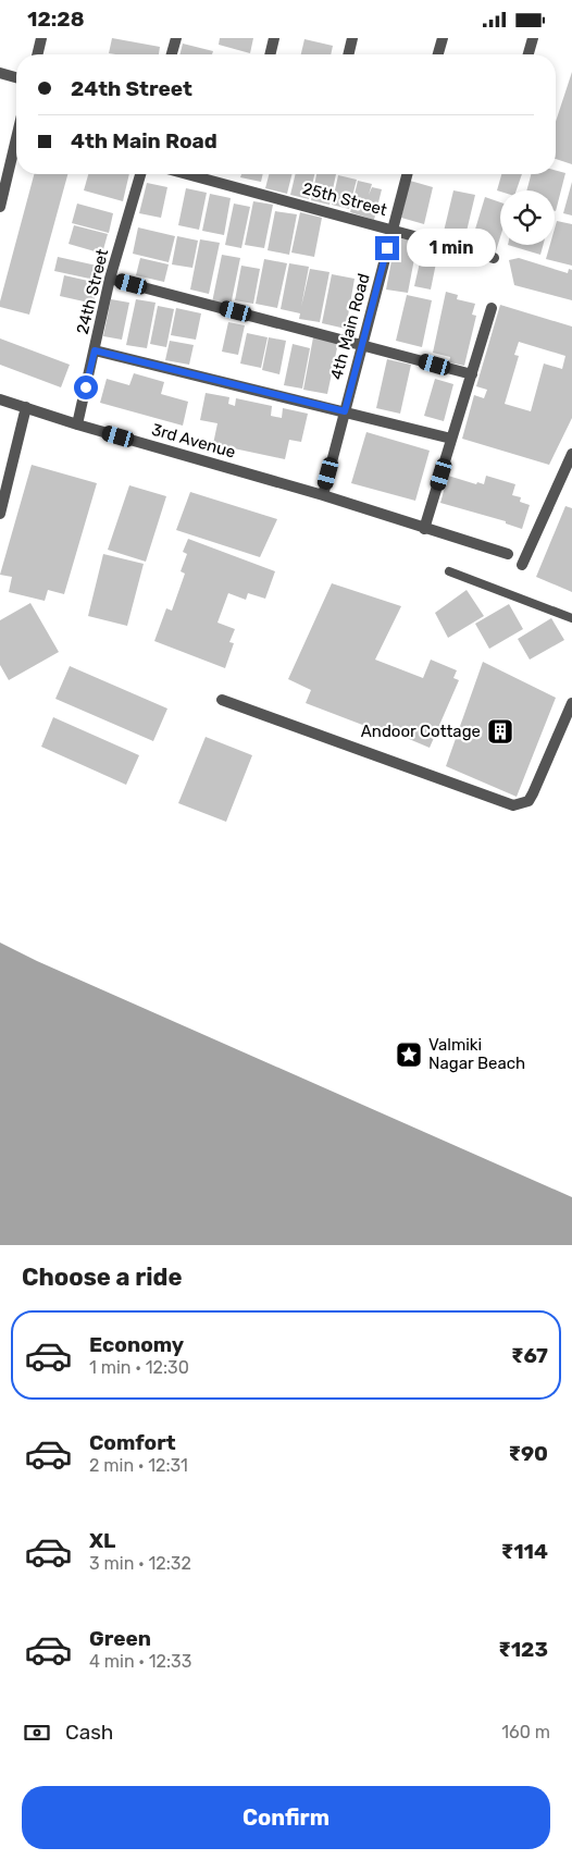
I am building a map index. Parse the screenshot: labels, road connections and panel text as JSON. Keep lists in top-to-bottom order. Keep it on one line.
{"streets":{"street":["25th Street","24th Street","4th Main Road","3rd Avenue"]},"crossings":[["25th Street","4th Main Road"],["24th Street","3rd Avenue"],["4th Main Road","3rd Avenue"]],"places":{"building":["Andoor Cottage"],"place":["Valmiki Nagar Beach"]},"page":{"status":"12:28","banner":["24th Street","4th Main Road"],"bubble":"1 min","heading":"Choose a ride","list":[{"name":"Economy","note":"1 min · 12:30","value":"₹67"},{"name":"Comfort","note":"2 min · 12:31","value":"₹90"},{"name":"XL","note":"3 min · 12:32","value":"₹114"},{"name":"Green","note":"4 min · 12:33","value":"₹123"}],"pay":["Cash","160 m"],"buttons":"Confirm"}}
